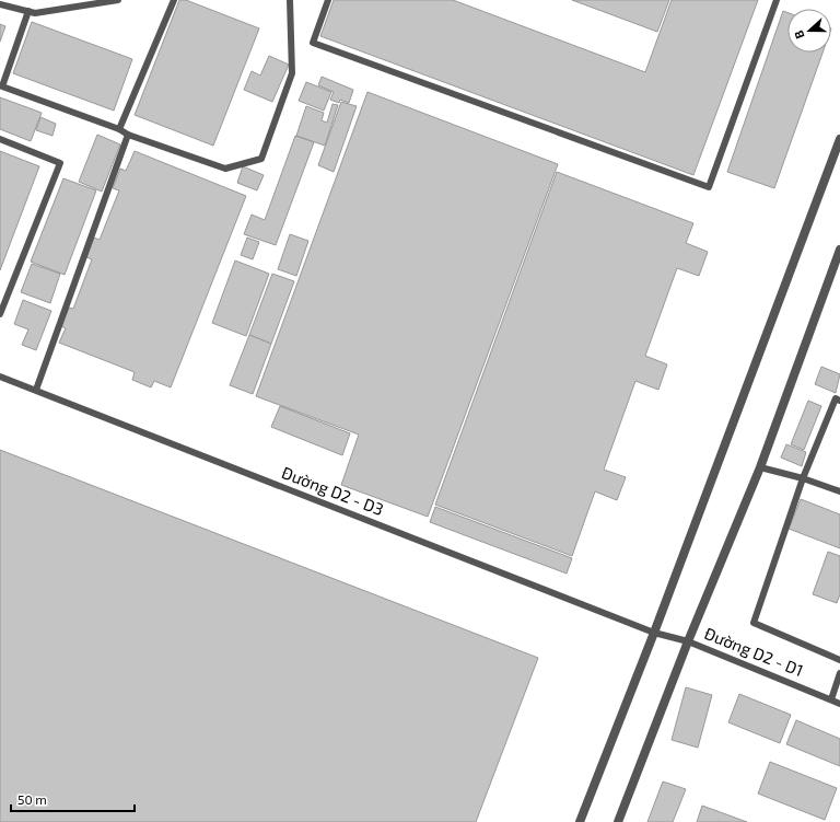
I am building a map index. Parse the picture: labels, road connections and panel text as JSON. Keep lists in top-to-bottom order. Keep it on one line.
{"streets":{"lane":["Đường D2 - D3","Đường D2 - D1"]},"crossings":[["Đường D2 - D3","Đường D2 - D1"]],"scale_bar":"50 m","north":"left"}
